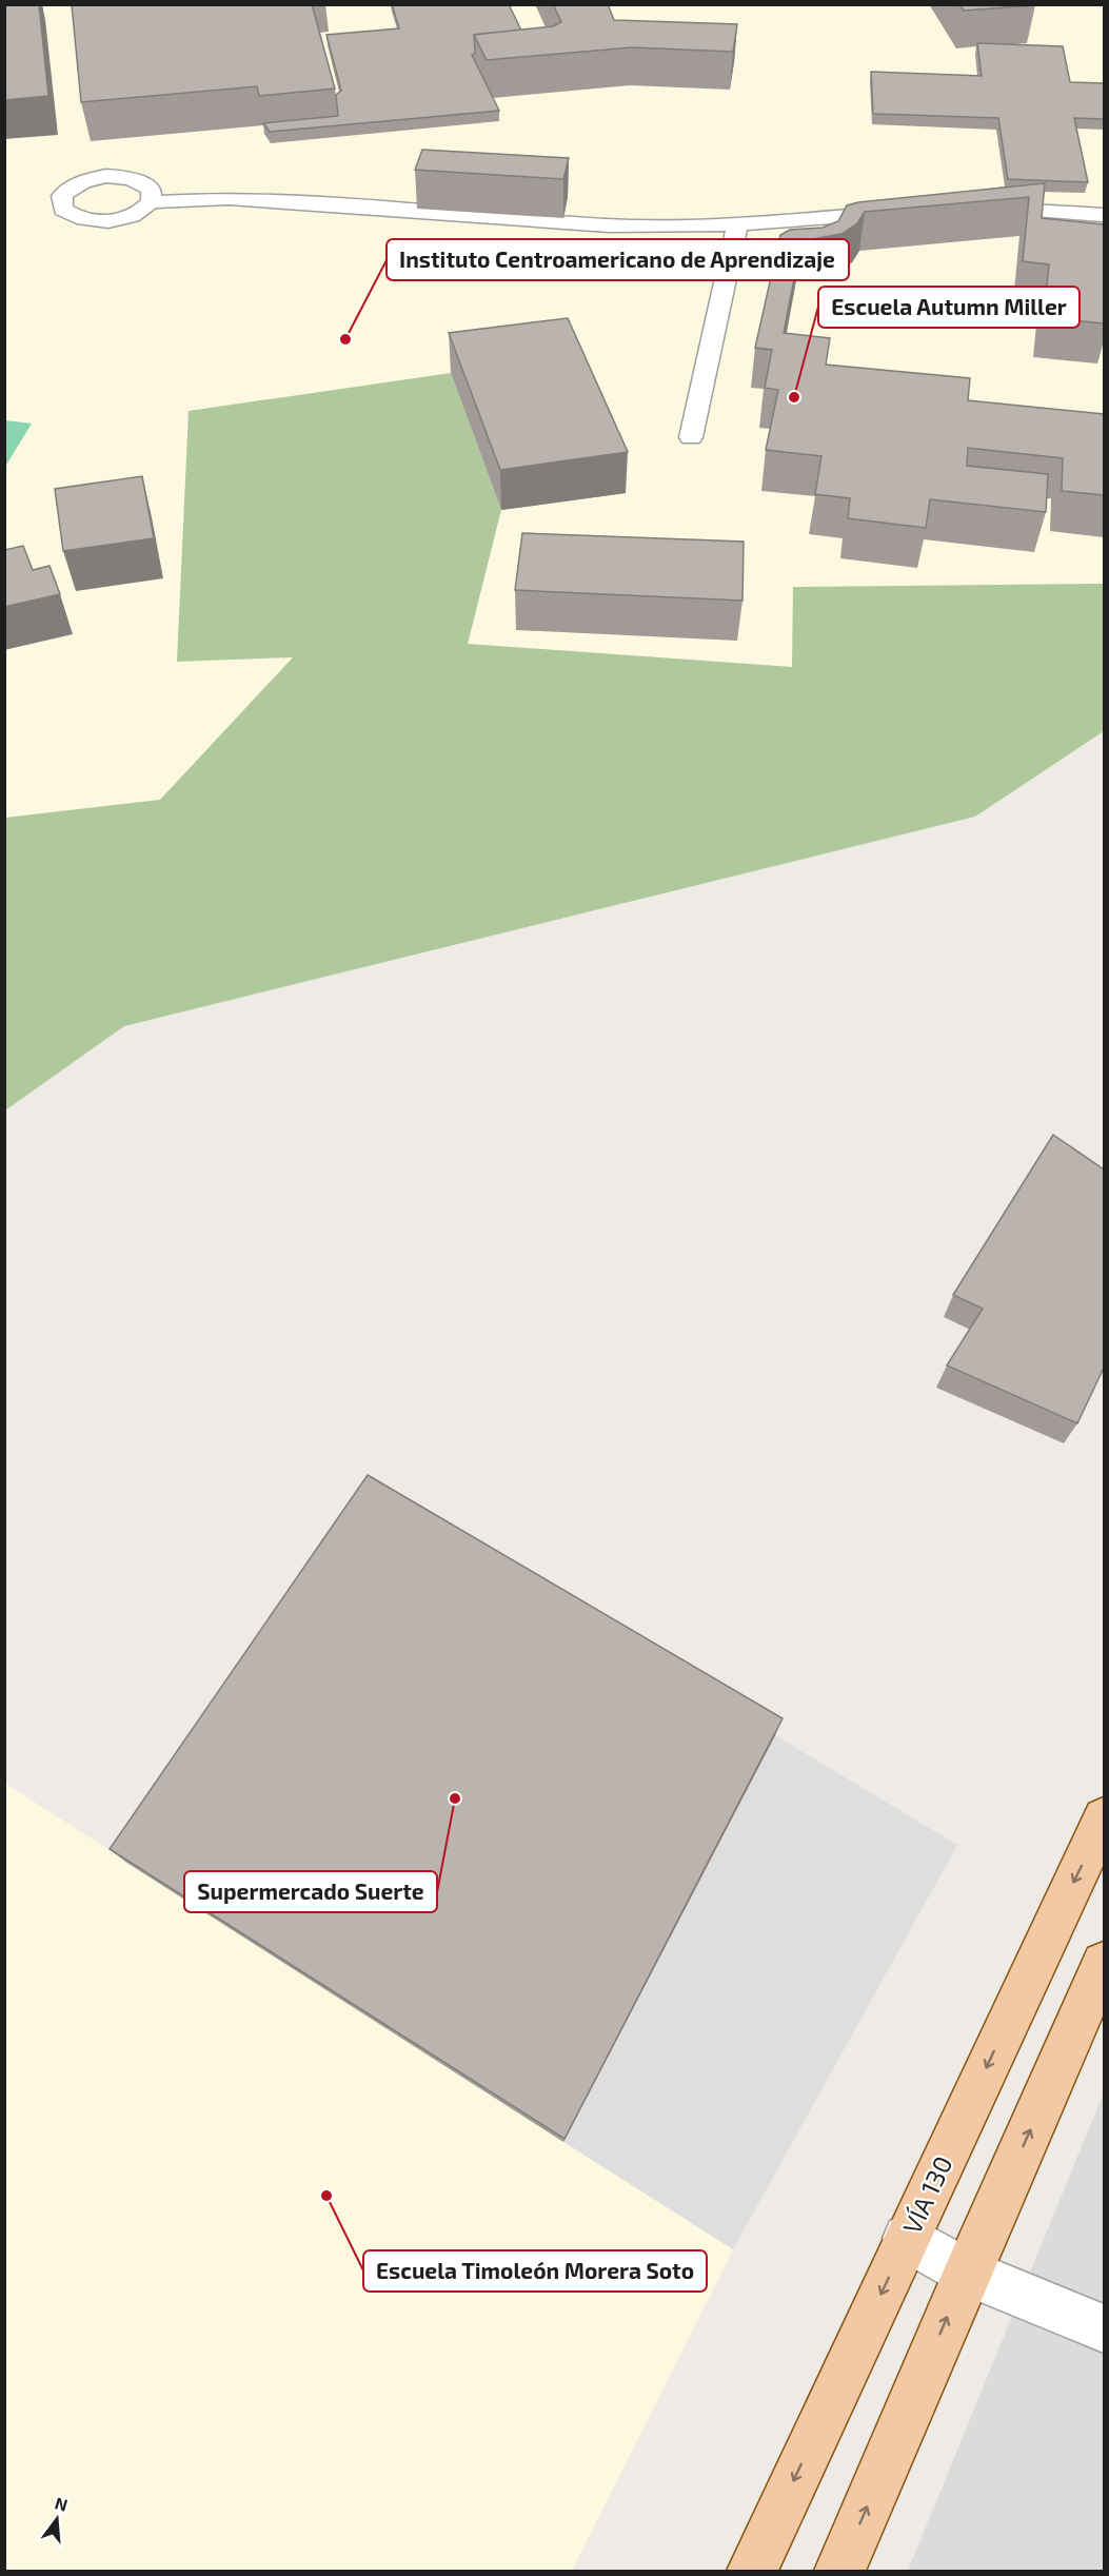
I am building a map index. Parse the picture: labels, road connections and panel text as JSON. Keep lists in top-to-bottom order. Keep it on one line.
{"streets":{"main road":["VÍA 130"]},"places":["Instituto Centroamericano de Aprendizaje","Escuela Autumn Miller","Supermercado Suerte","Escuela Timoleón Morera Soto"],"north":"top"}
